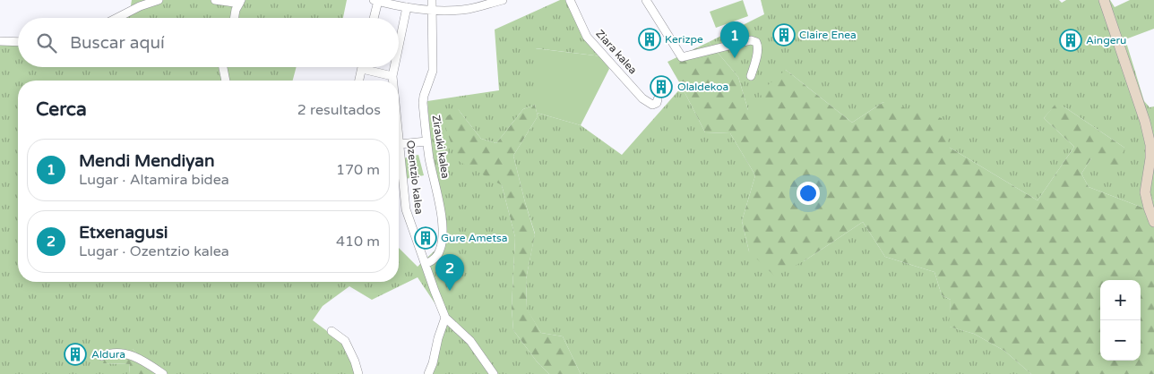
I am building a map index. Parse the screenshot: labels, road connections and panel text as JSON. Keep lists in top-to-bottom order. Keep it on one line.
{"streets":{"street":["Ziara kalea","Zirauki kalea","Ozentzio kalea"]},"crossings":[["Zirauki kalea","Ozentzio kalea"]],"places":{"building":["Claire Enea","Kerizpe","Aingeru","Olaldekoa","Gure Ametsa","Aldura"]},"page":{"search":"Buscar aquí","pins":["1","2"],"heading":["Cerca","2 resultados"],"list":[{"mark":"1","name":"Mendi Mendiyan","note":"Lugar · Altamira bidea","value":"170 m"},{"mark":"2","name":"Etxenagusi","note":"Lugar · Ozentzio kalea","value":"410 m"}],"map_buttons":["+","−"]}}
